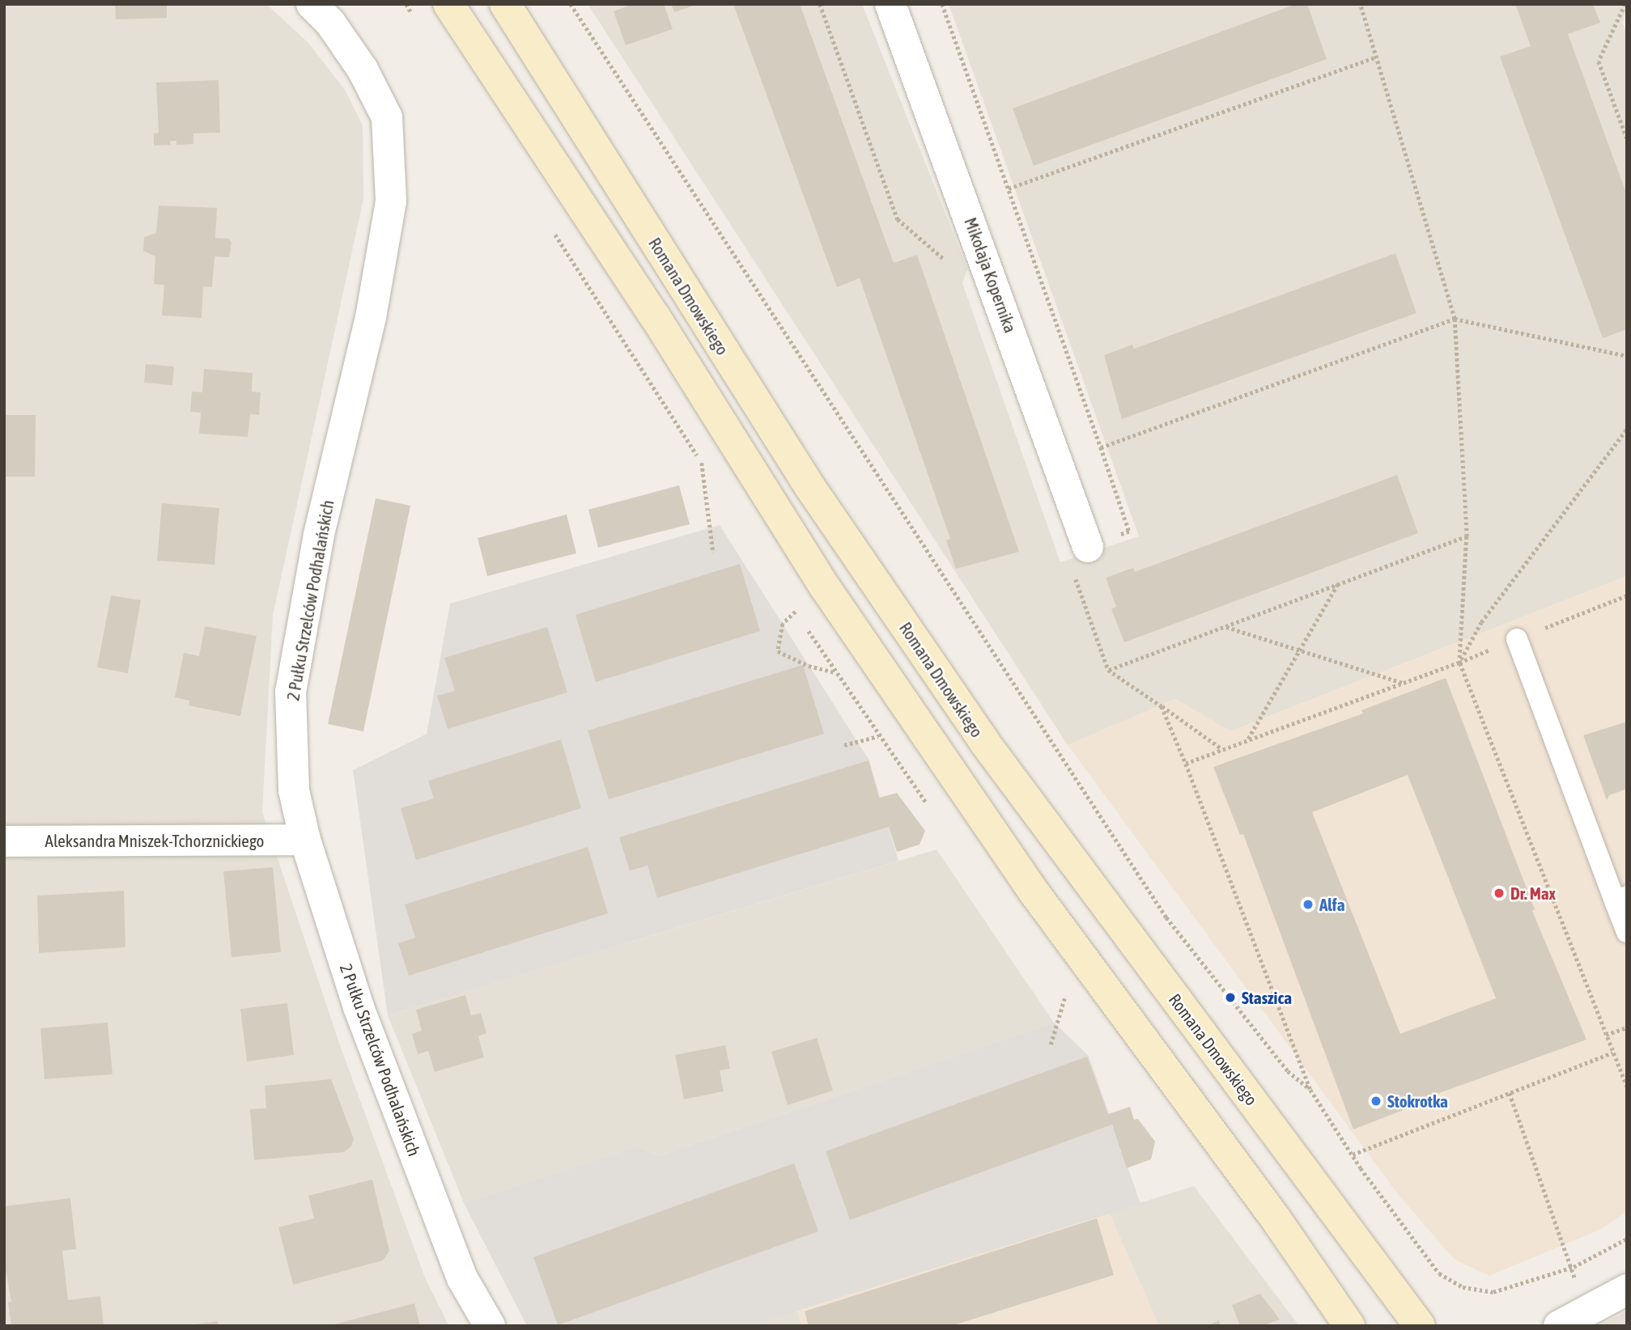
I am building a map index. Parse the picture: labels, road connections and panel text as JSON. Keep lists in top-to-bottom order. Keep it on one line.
{"streets":{"main road":["Romana Dmowskiego"],"street":["Mikołaja Kopernika","2 Pułku Strzelców Podhalańskich","Aleksandra Mniszek-Tchorznickiego"]},"crossings":[["2 Pułku Strzelców Podhalańskich","Aleksandra Mniszek-Tchorznickiego"]],"places":["Dr. Max","Alfa","Staszica","Stokrotka"]}
